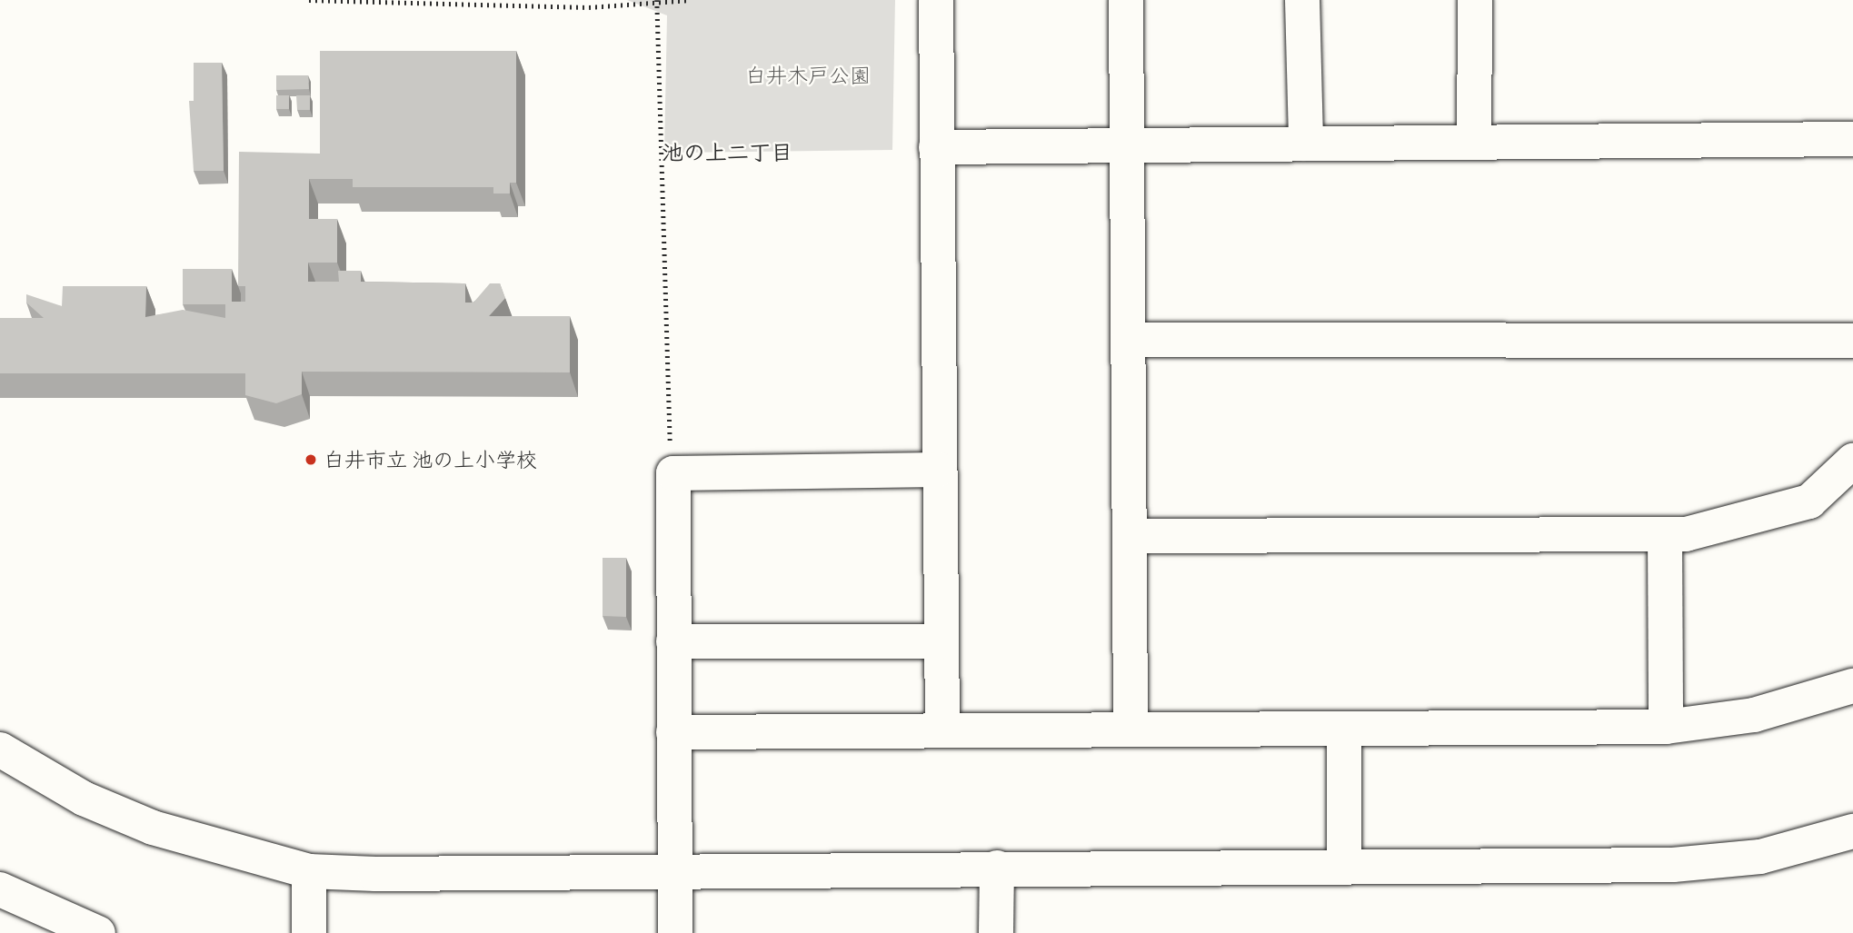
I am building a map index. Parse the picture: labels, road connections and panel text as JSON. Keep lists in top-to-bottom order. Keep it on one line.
{"districts":["池の上二丁目"],"parks":["白井木戸公園"],"places":["白井市立 池の上小学校"]}
